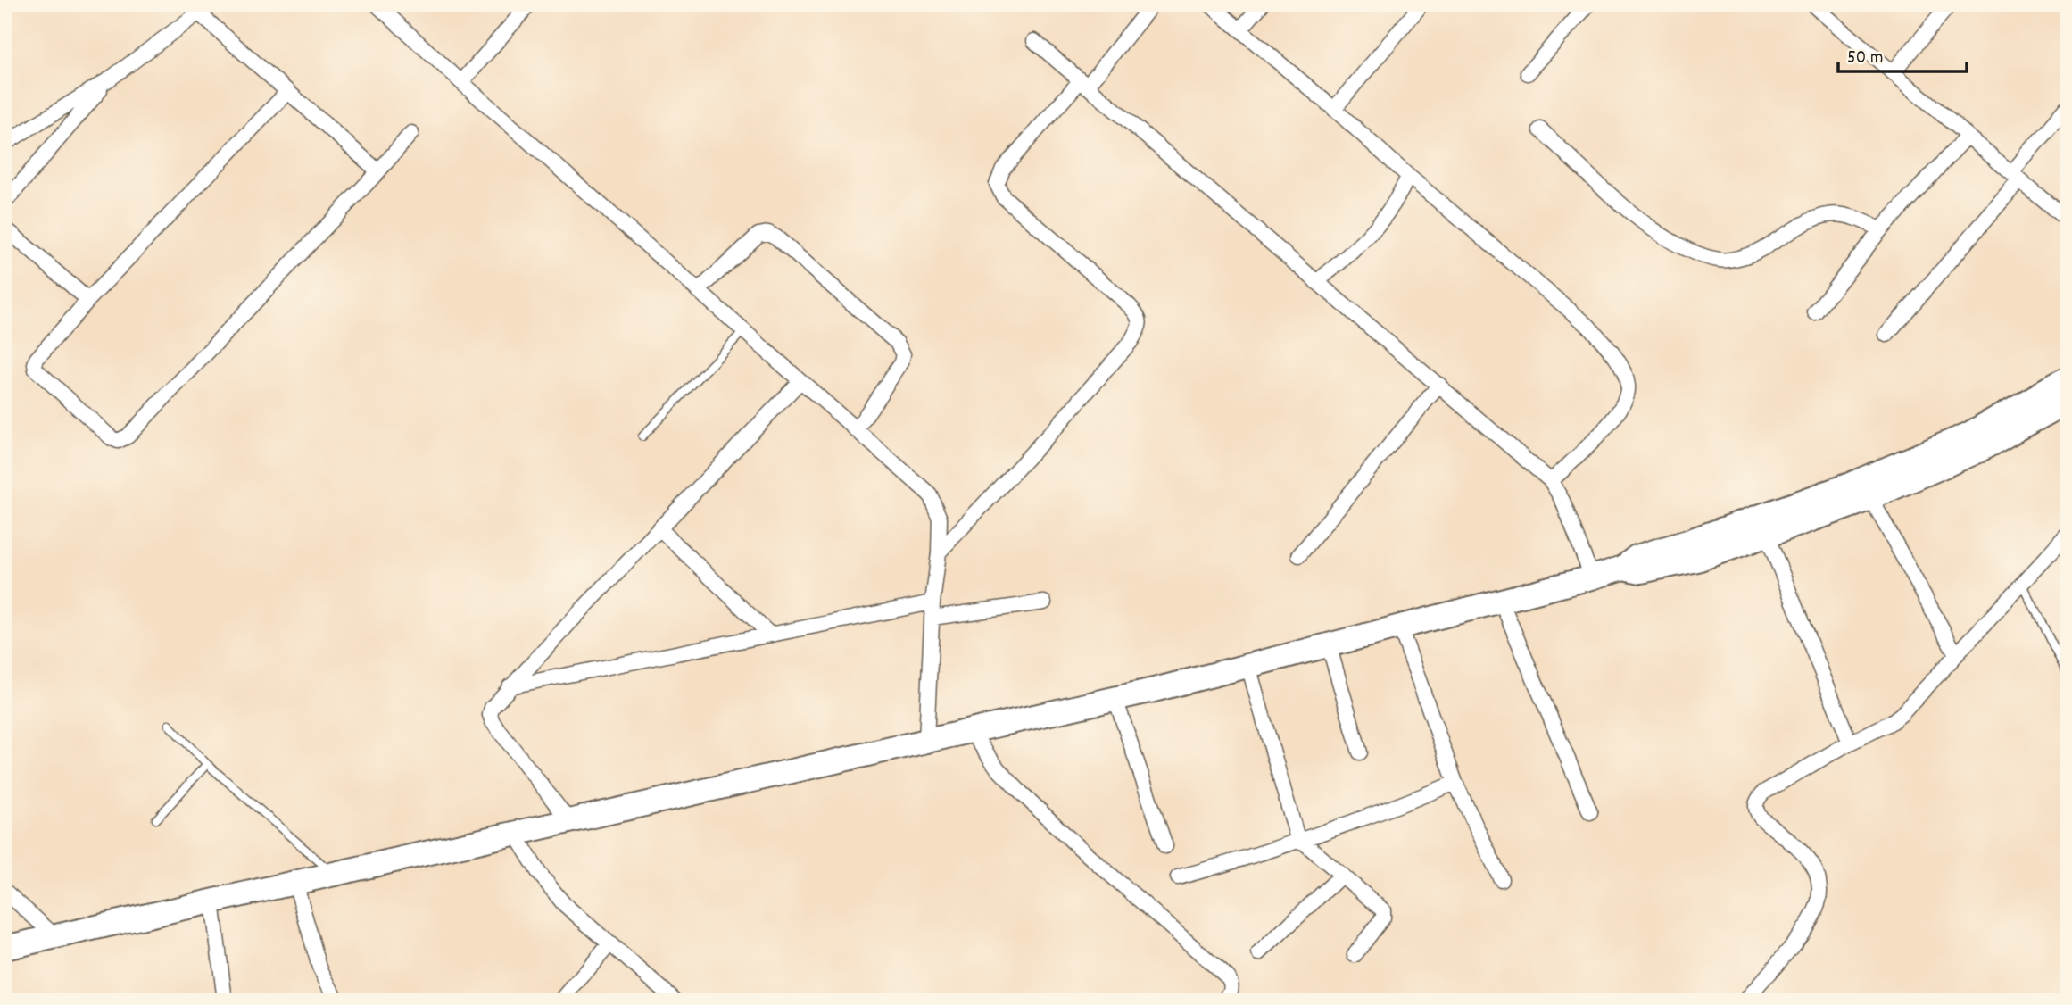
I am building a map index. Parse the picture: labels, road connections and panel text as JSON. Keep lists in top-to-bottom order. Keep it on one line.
{"scale_bar":"50 m"}
